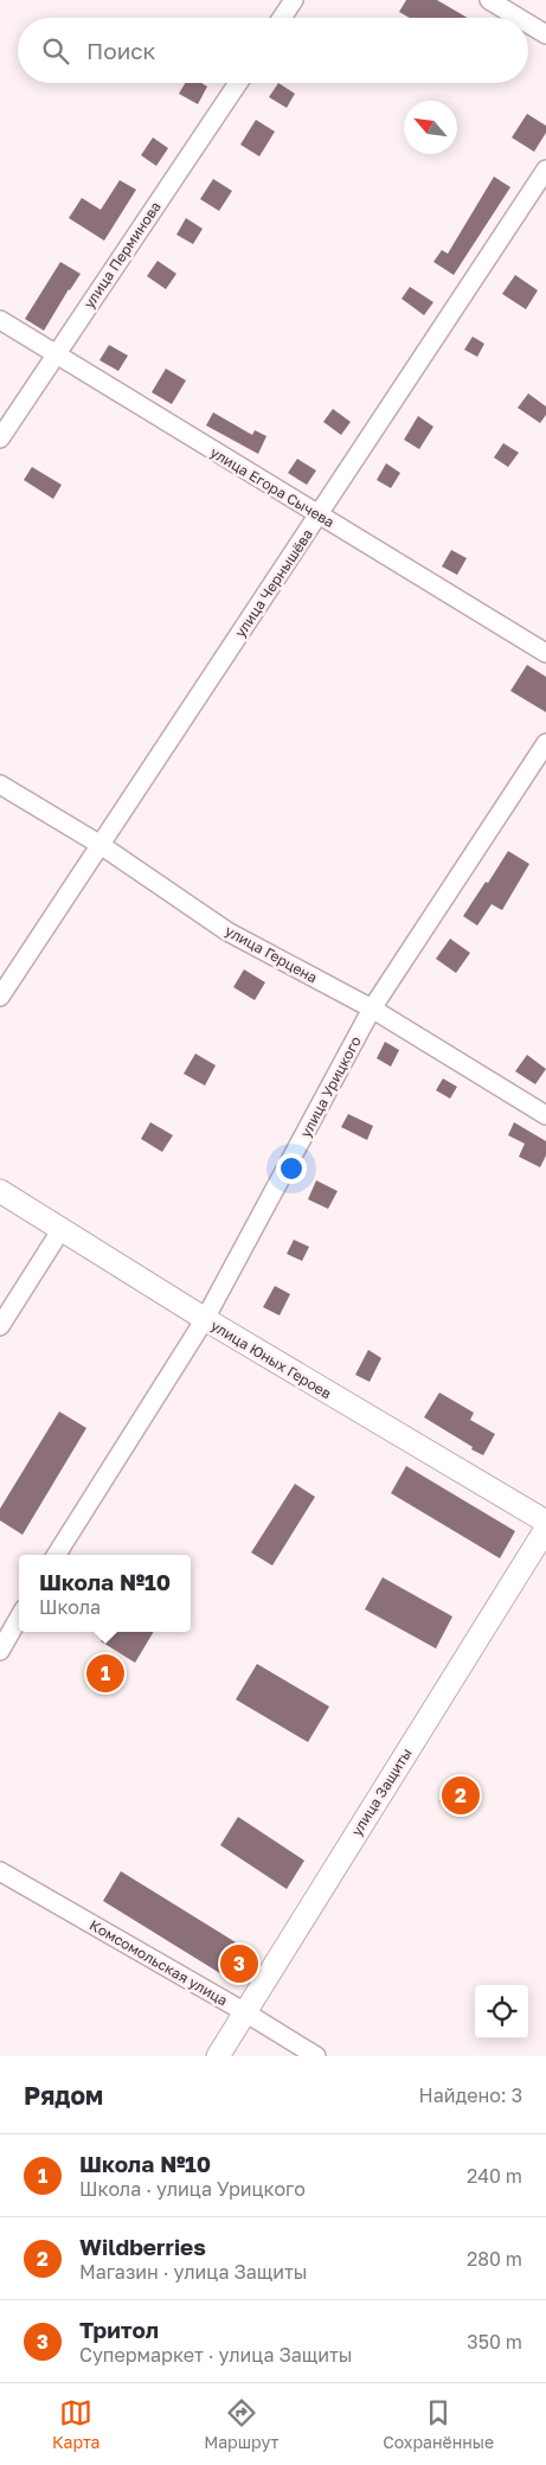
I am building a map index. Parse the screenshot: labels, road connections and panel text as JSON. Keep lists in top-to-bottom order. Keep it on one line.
{"streets":{"street":["улица Перминова","улица Егора Сычева","улица Чернышёва","улица Герцена","улица Урицкого","улица Юных Героев","улица Защиты","Комсомольская улица"]},"crossings":[["улица Перминова","улица Егора Сычева"],["улица Егора Сычева","улица Чернышёва"],["улица Чернышёва","улица Герцена"],["улица Герцена","улица Урицкого"],["улица Урицкого","улица Юных Героев"],["улица Защиты","Комсомольская улица"]],"north":"top left","page":{"search":"Поиск","popup":["Школа №10","Школа"],"pins":["1","2","3"],"heading":["Рядом","Найдено: 3"],"list":[{"mark":"1","name":"Школа №10","note":"Школа · улица Урицкого","value":"240 m"},{"mark":"2","name":"Wildberries","note":"Магазин · улица Защиты","value":"280 m"},{"mark":"3","name":"Тритол","note":"Супермаркет · улица Защиты","value":"350 m"}],"nav":["Карта","Маршрут","Сохранённые"]}}
